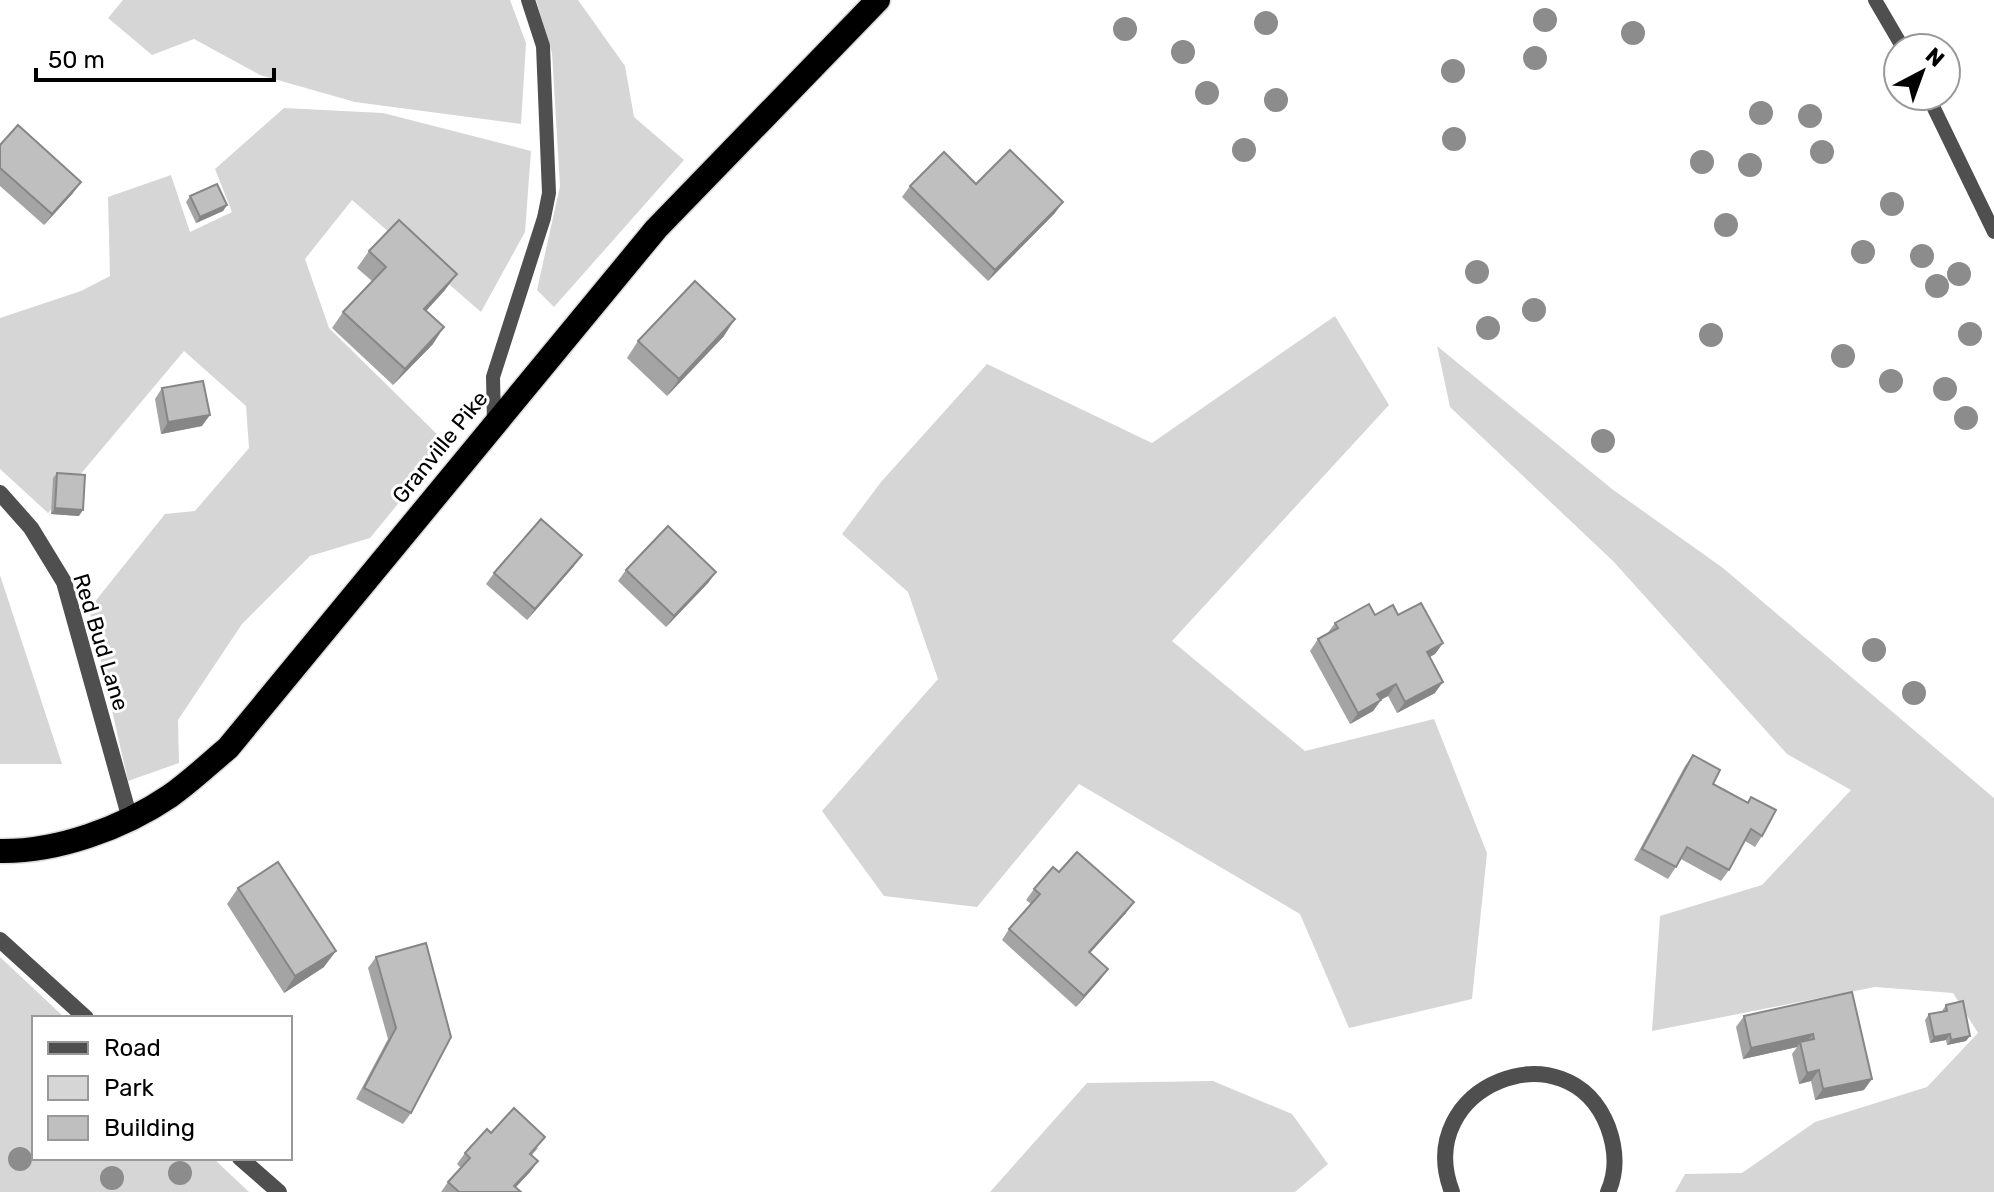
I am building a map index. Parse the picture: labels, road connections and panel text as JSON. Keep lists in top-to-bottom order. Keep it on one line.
{"streets":{"highway":["Granville Pike"],"street":["Red Bud Lane"]},"crossings":[["Granville Pike","Red Bud Lane"]],"legend":["Road","Park","Building"],"scale_bar":"50 m","north":"top right"}
